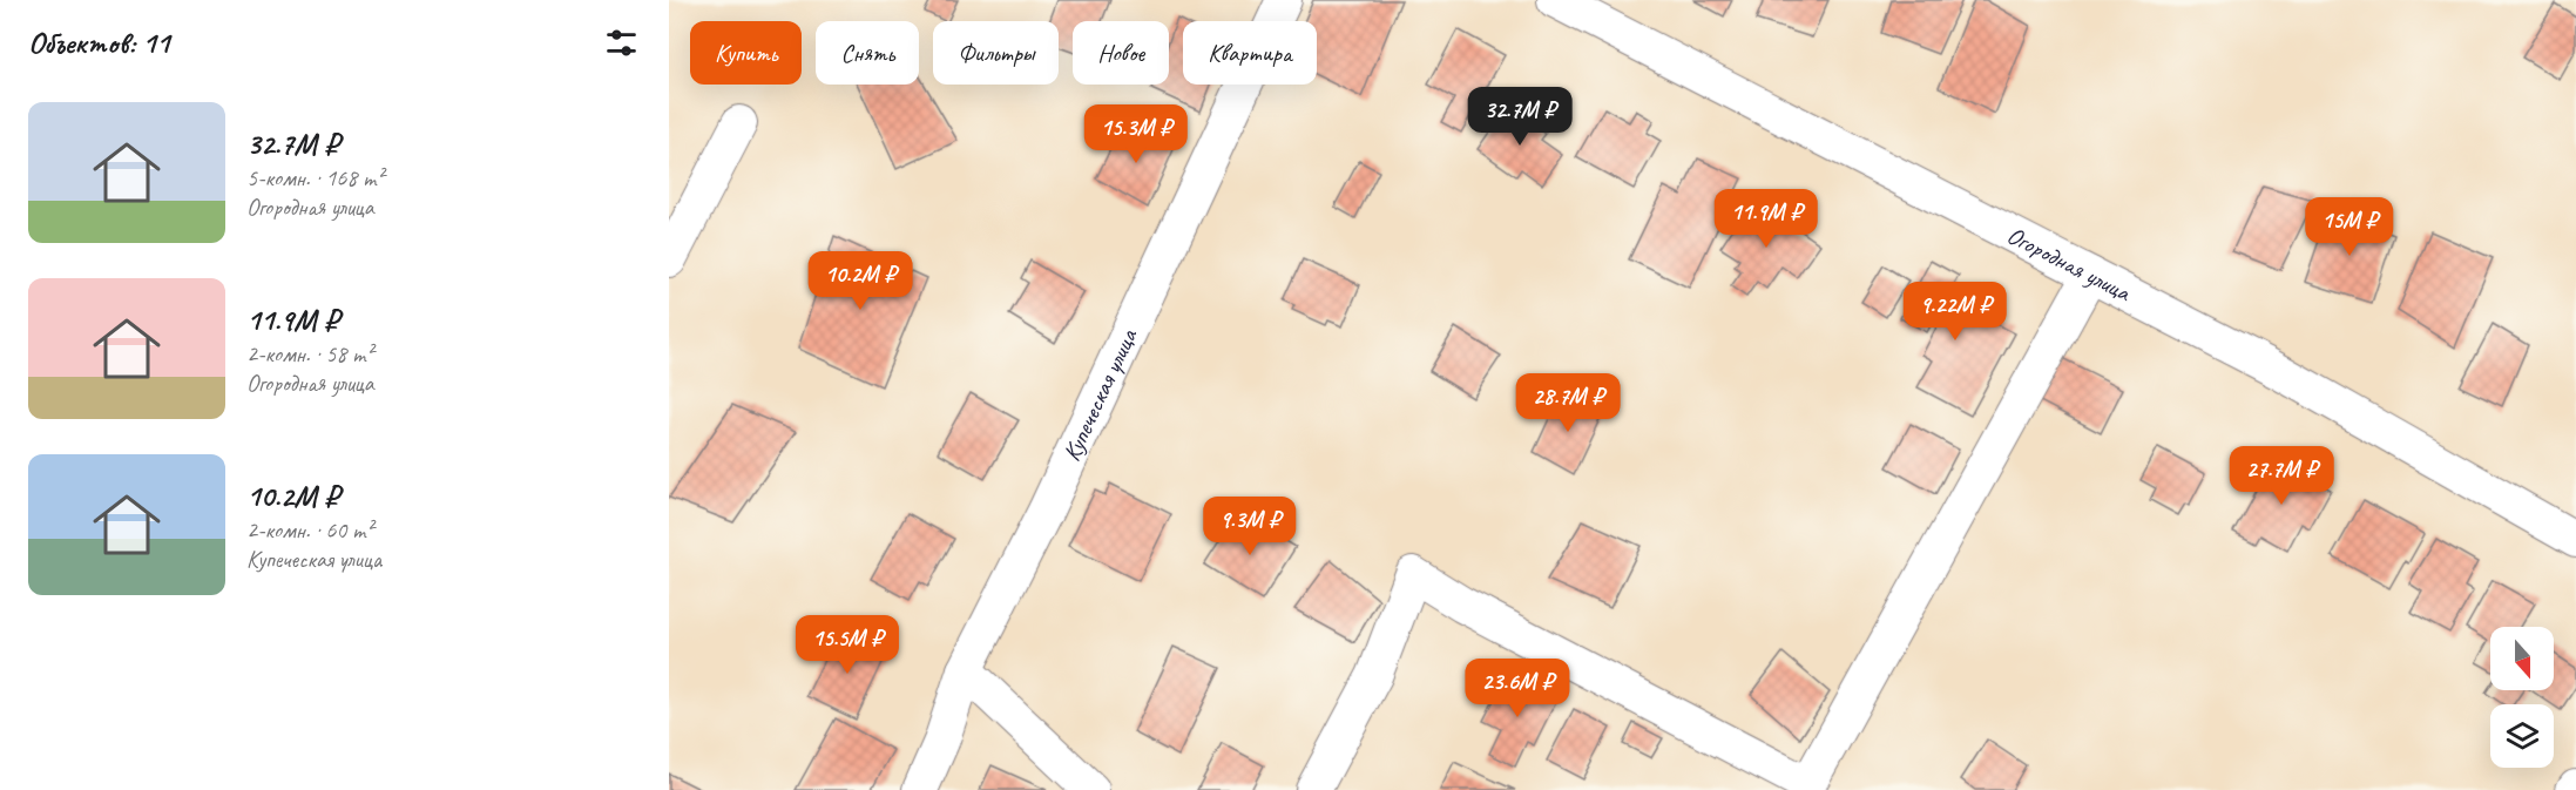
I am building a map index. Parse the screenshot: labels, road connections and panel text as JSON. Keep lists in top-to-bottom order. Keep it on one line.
{"streets":{"street":["Огородная улица","Купеческая улица"]},"north":"bottom","page":{"heading":"Объектов: 11","chip":["Купить","Снять","Фильтры","Новое","Квартира"],"list":[{"name":"32.7M ₽","note":"5-комн. · 168 m² · Огородная улица"},{"name":"11.9M ₽","note":"2-комн. · 58 m² · Огородная улица"},{"name":"10.2M ₽","note":"2-комн. · 60 m² · Купеческая улица"}],"price":["32.7M ₽","15.3M ₽","11.9M ₽","15M ₽","10.2M ₽","9.22M ₽","28.7M ₽","27.7M ₽","9.3M ₽","15.5M ₽","23.6M ₽"]}}
